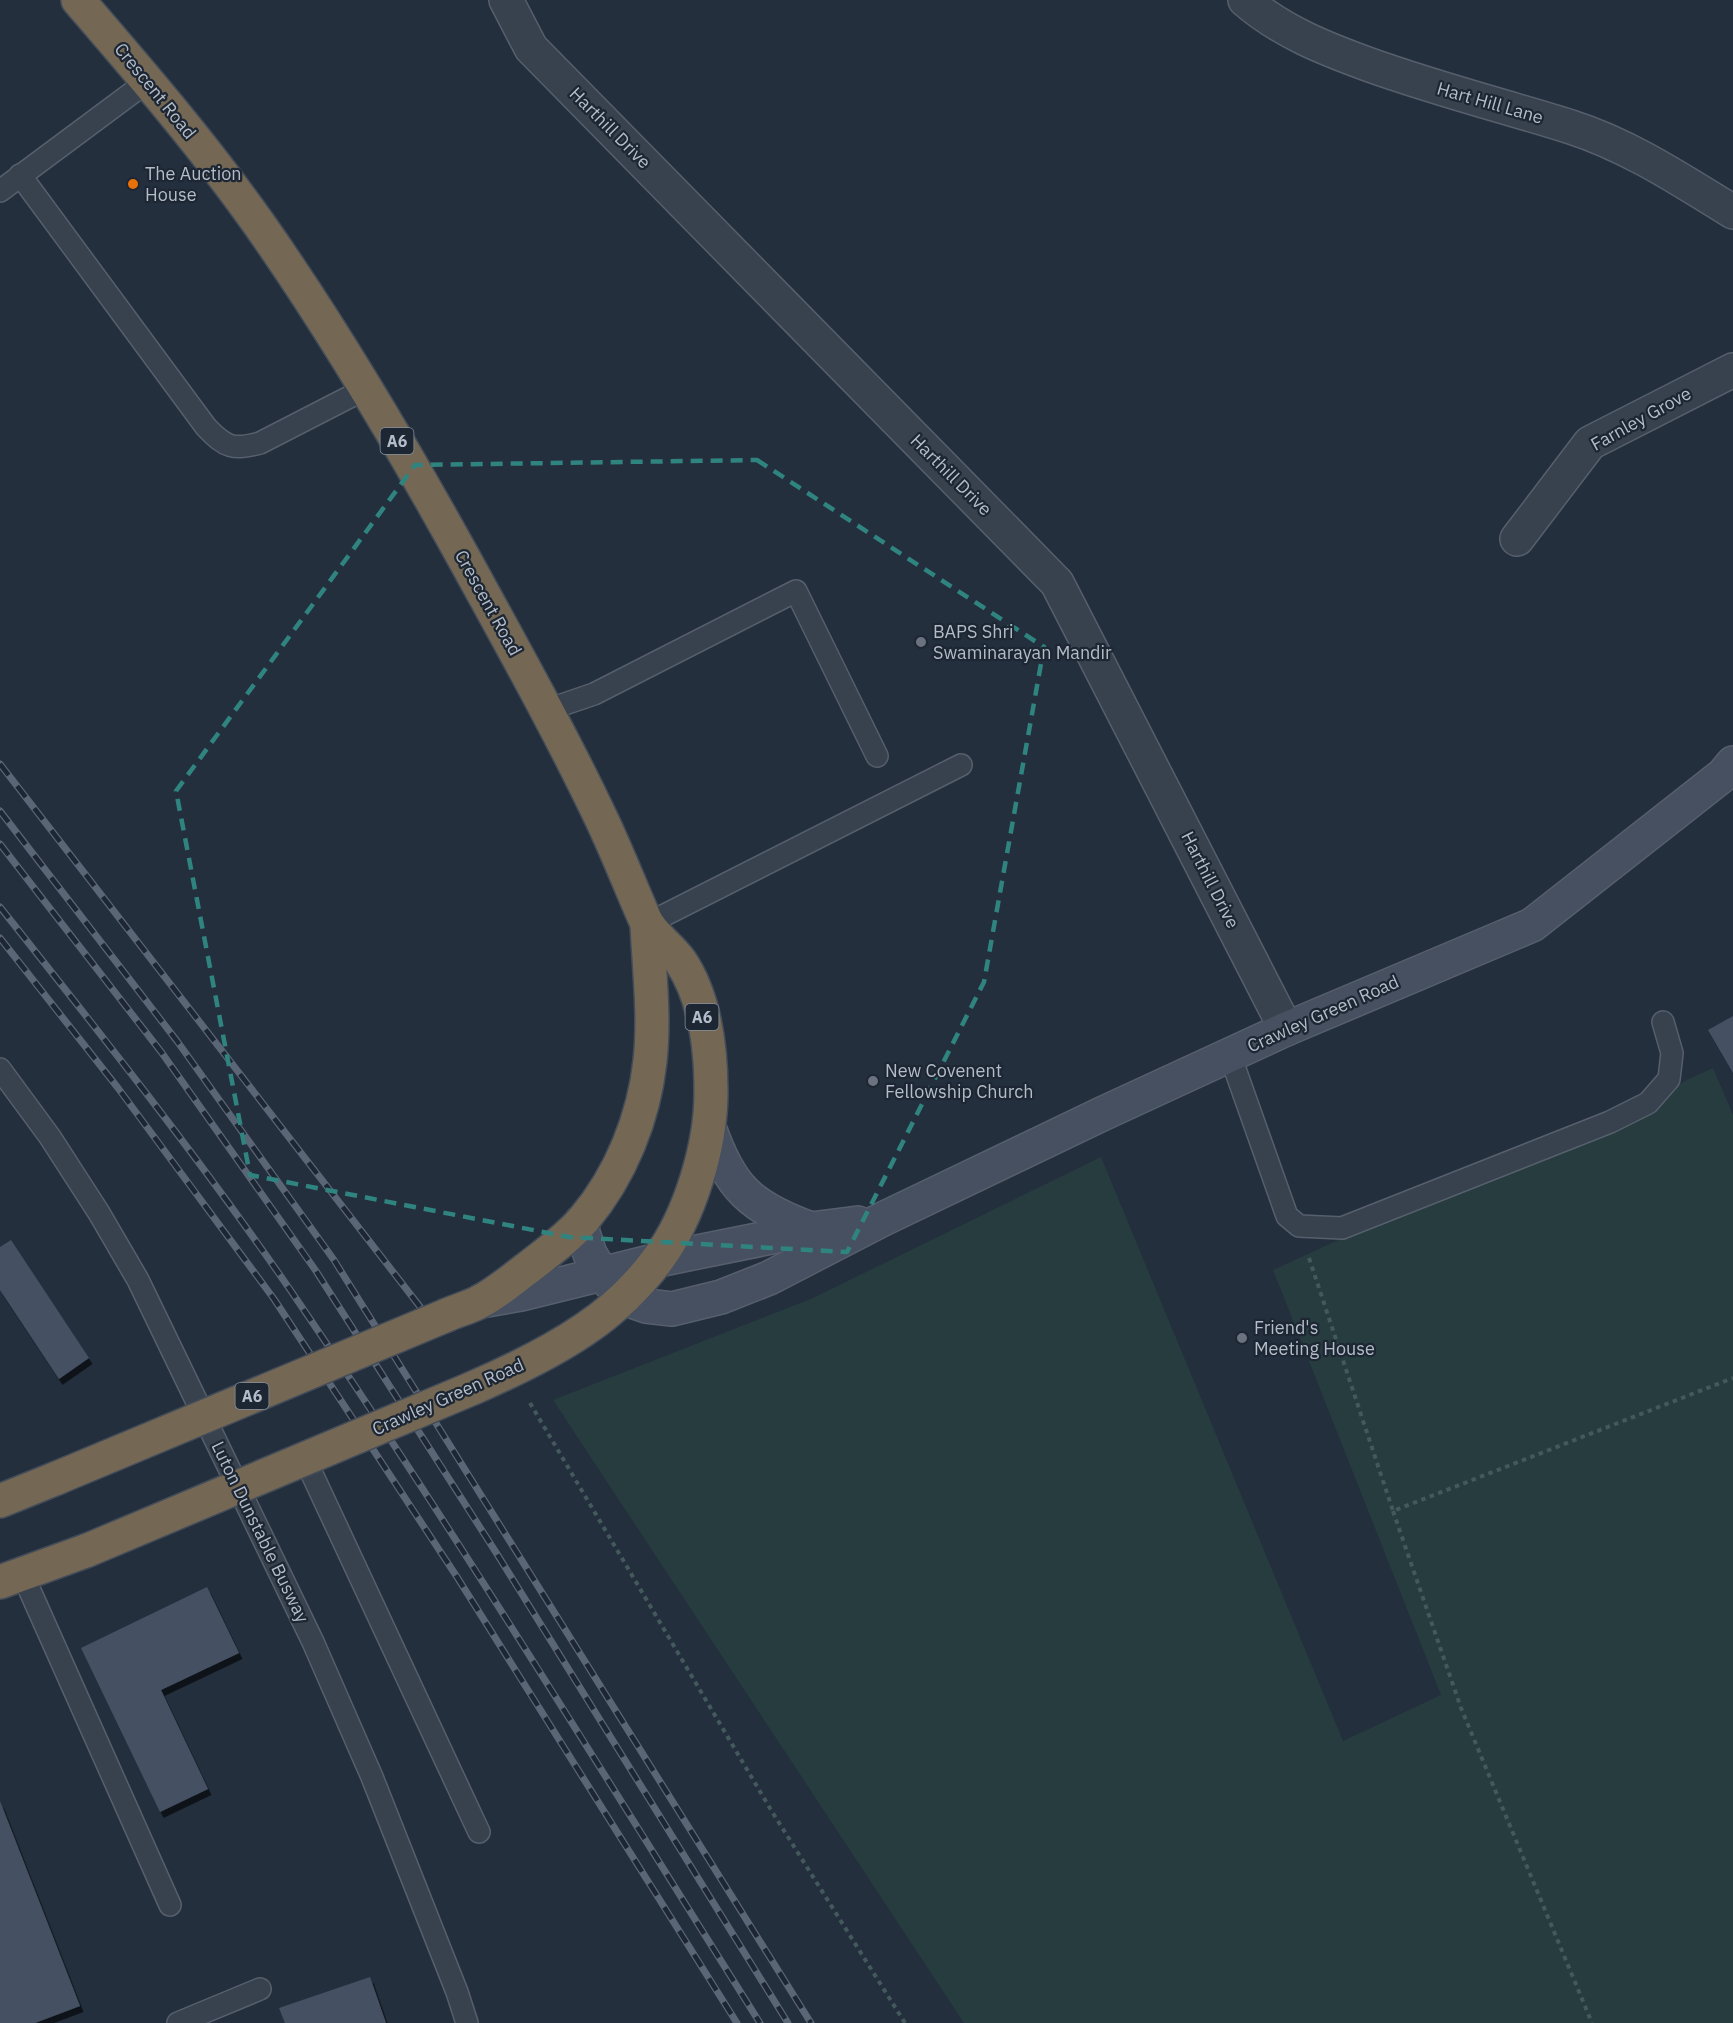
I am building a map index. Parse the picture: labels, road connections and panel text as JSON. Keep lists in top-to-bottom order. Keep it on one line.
{"streets":{"highway":["Crescent Road","A6","Crawley Green Road"],"street":["Hart Hill Lane","Harthill Drive","Farnley Grove"],"lane":["Luton Dunstable Busway"]},"crossings":[["Crescent Road","A6"],["Crescent Road","Crawley Green Road"],["Harthill Drive","Crawley Green Road"],["A6","Crawley Green Road"]],"places":["The Auction House","BAPS Shri Swaminarayan Mandir","New Covenent Fellowship Church","Friend's Meeting House"]}
